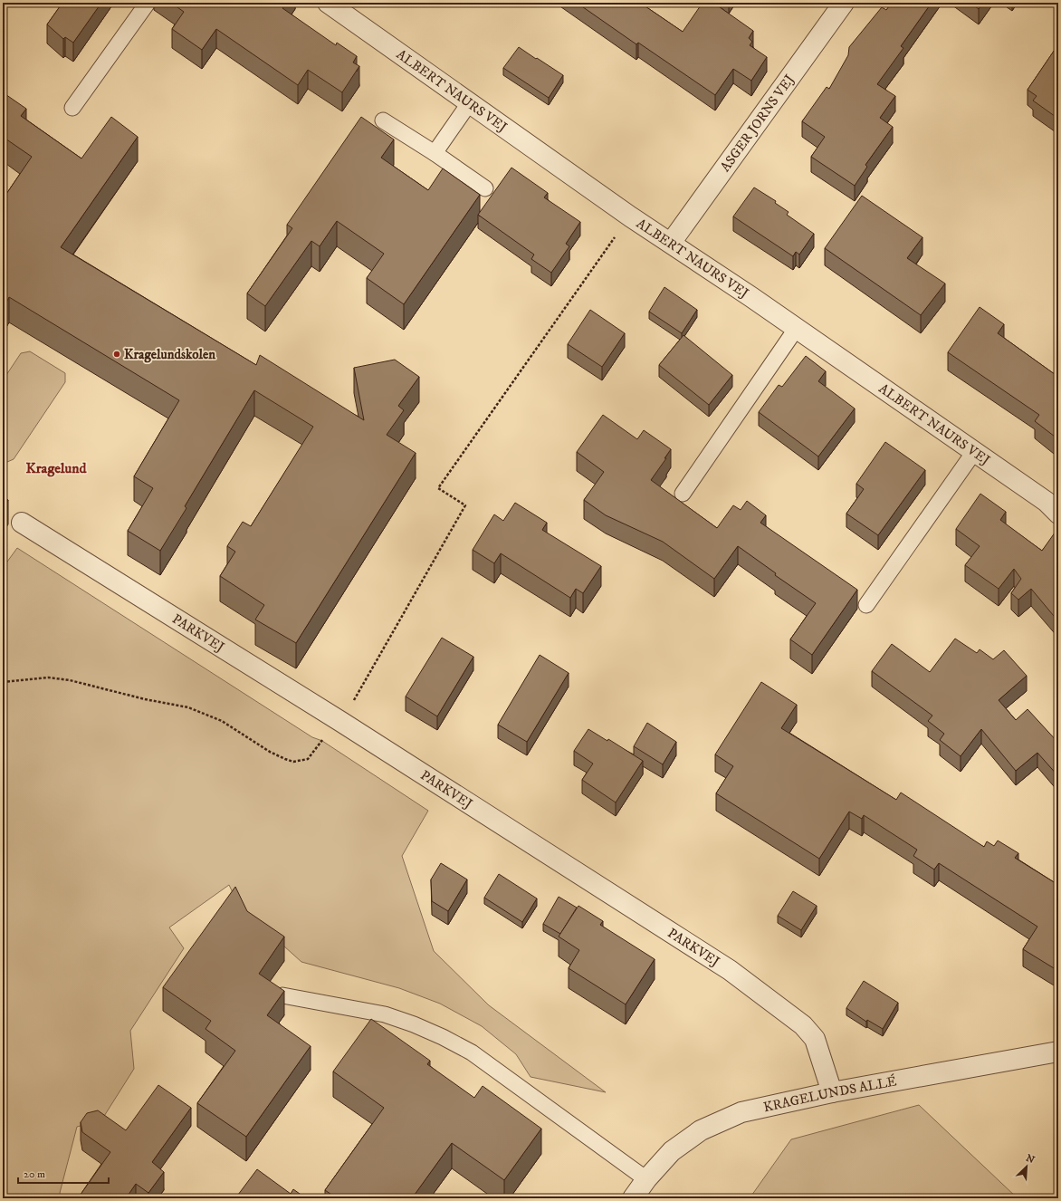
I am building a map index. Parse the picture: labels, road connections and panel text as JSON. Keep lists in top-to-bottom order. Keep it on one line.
{"streets":{"street":["ALBERT NAURS VEJ","ASGER JORNS VEJ","PARKVEJ","KRAGELUNDS ALLÉ"]},"crossings":[["ALBERT NAURS VEJ","ASGER JORNS VEJ"],["PARKVEJ","KRAGELUNDS ALLÉ"]],"districts":["Kragelund"],"places":["Kragelundskolen"],"scale_bar":"20 m","north":"top right"}
